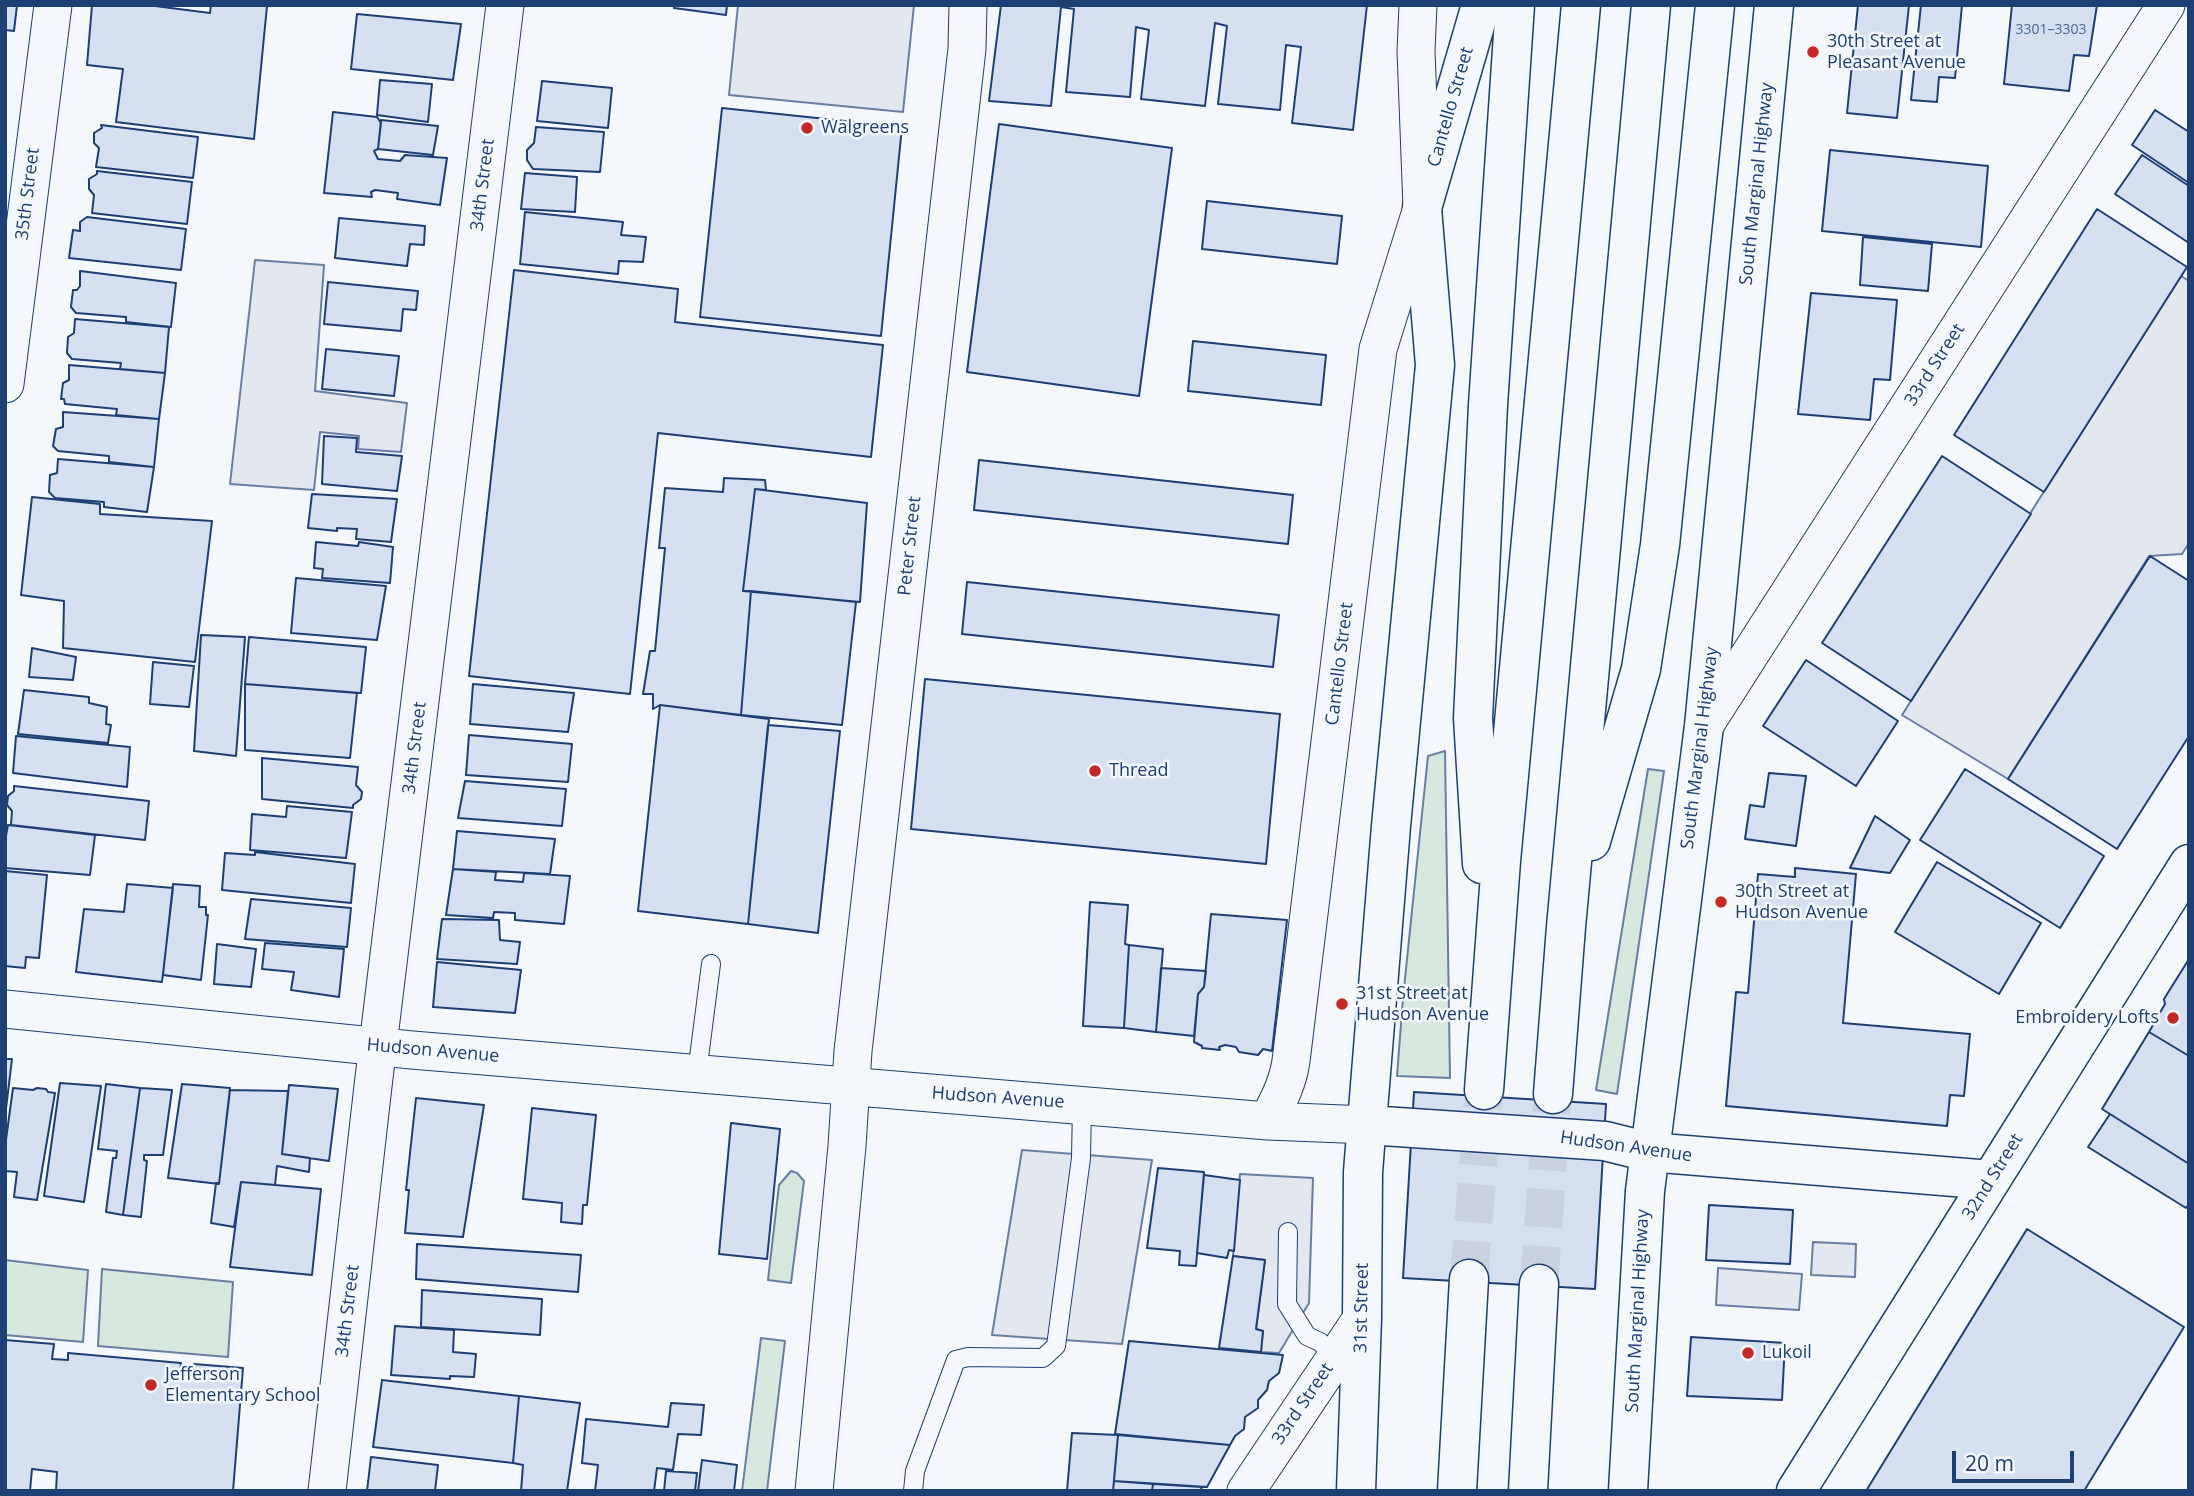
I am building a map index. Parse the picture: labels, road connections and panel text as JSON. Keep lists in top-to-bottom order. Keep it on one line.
{"streets":{"main road":["Cantello Street","South Marginal Highway","Hudson Avenue","32nd Street","31st Street"],"street":["34th Street","35th Street","33rd Street","Peter Street"]},"crossings":[["Cantello Street","Hudson Avenue"],["Cantello Street","31st Street"],["South Marginal Highway","33rd Street"],["South Marginal Highway","Hudson Avenue"],["34th Street","Hudson Avenue"],["33rd Street","31st Street"],["Peter Street","Hudson Avenue"],["Hudson Avenue","32nd Street"],["Hudson Avenue","31st Street"]],"places":["30th Street at Pleasant Avenue","Walgreens","Thread","30th Street at Hudson Avenue","31st Street at Hudson Avenue","Embroidery Lofts","Lukoil","Jefferson Elementary School"],"house_numbers":["3301–3303"],"scale_bar":"20 m"}
